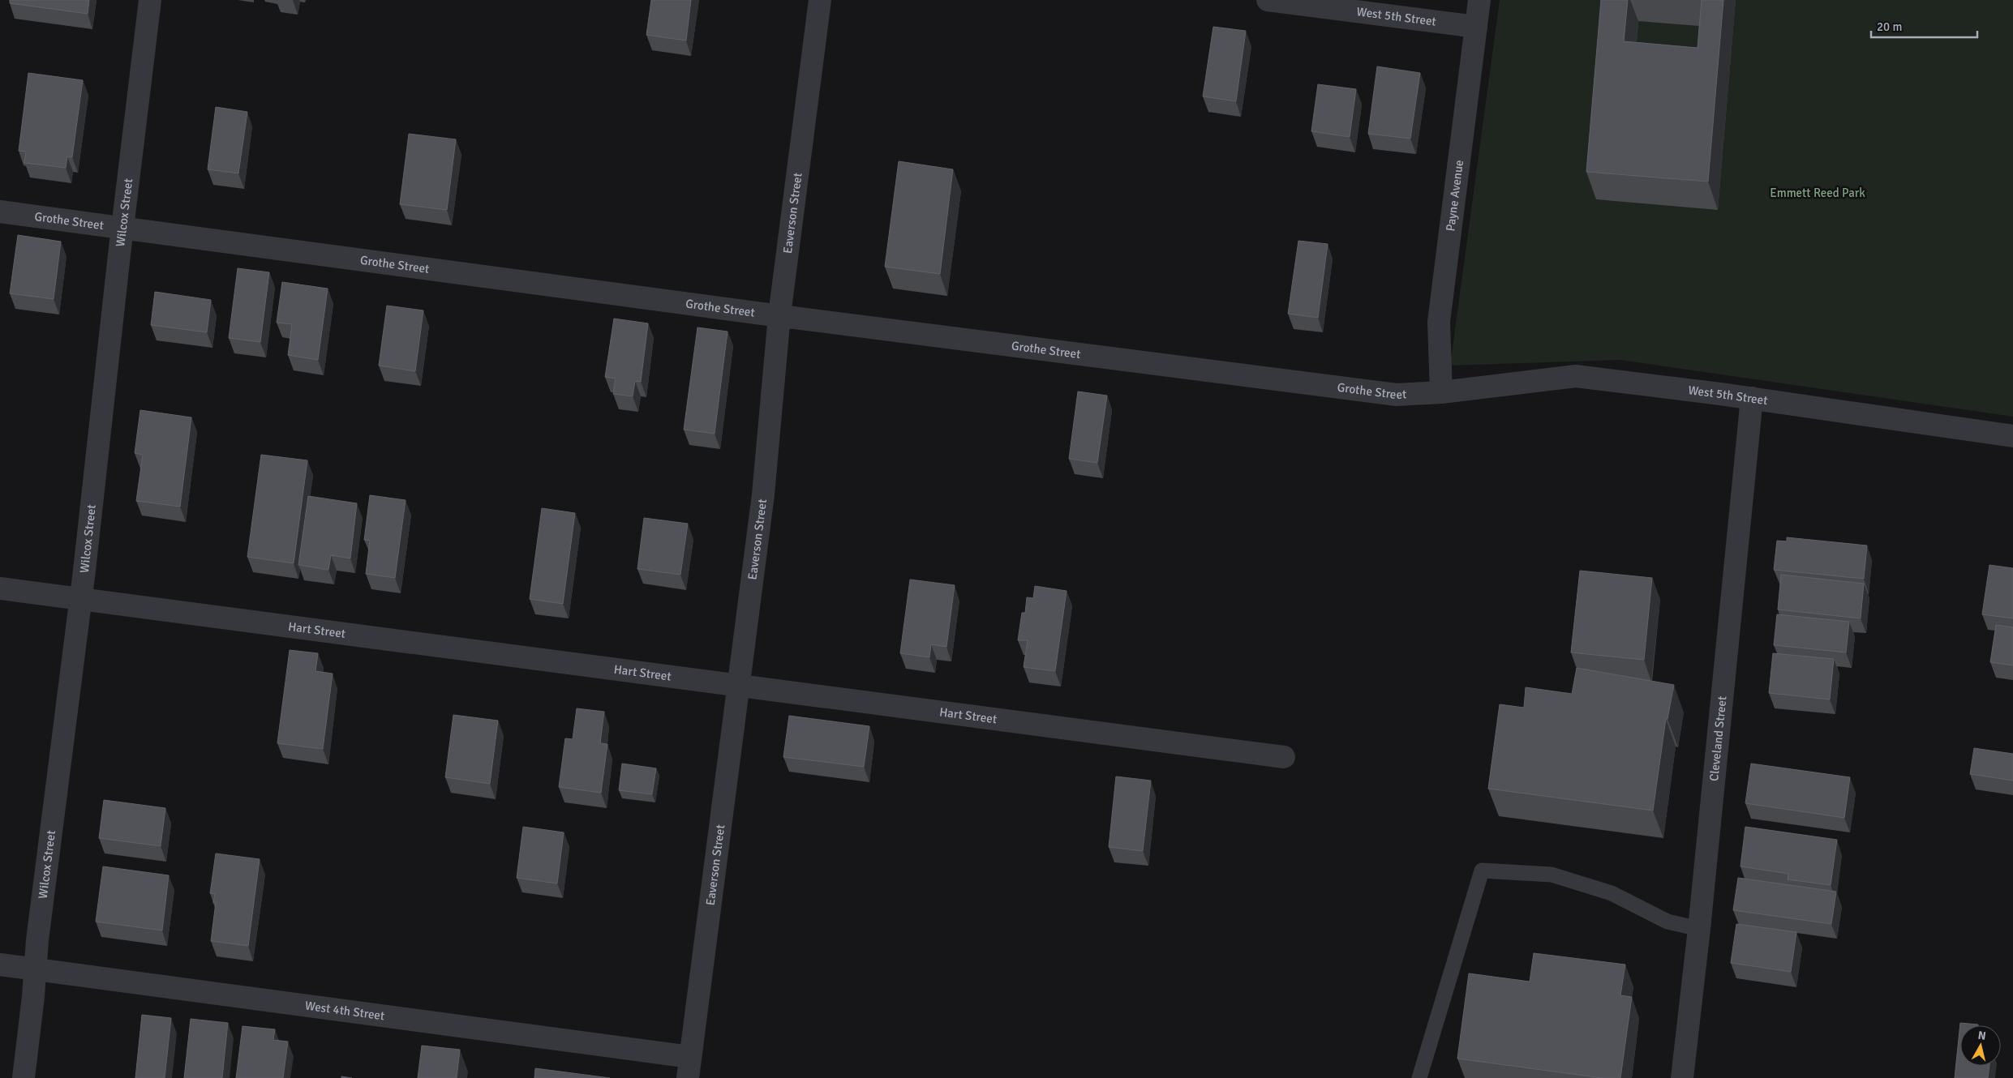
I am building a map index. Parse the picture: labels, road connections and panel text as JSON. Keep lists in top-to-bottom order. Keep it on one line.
{"streets":{"street":["West 5th Street","Payne Avenue","Wilcox Street","Eaverson Street","Grothe Street","Hart Street","Cleveland Street","West 4th Street"]},"crossings":[["West 5th Street","Payne Avenue"],["West 5th Street","Grothe Street"],["West 5th Street","Cleveland Street"],["Payne Avenue","Grothe Street"],["Wilcox Street","Grothe Street"],["Wilcox Street","Hart Street"],["Wilcox Street","West 4th Street"],["Eaverson Street","Grothe Street"],["Eaverson Street","Hart Street"],["Eaverson Street","West 4th Street"]],"parks":["Emmett Reed Park"],"scale_bar":"20 m","north":"top"}
